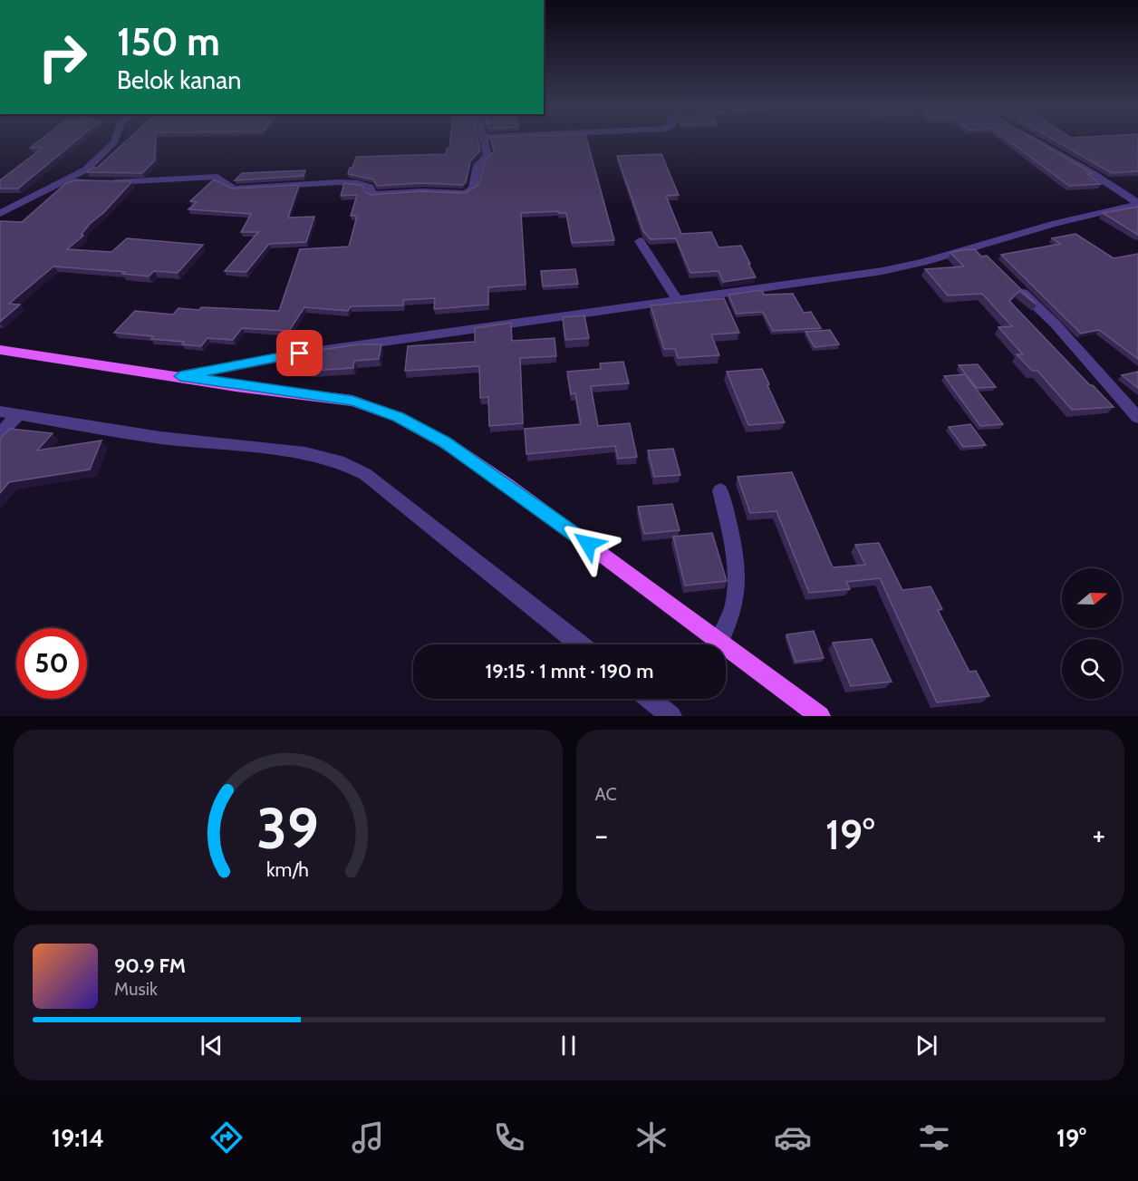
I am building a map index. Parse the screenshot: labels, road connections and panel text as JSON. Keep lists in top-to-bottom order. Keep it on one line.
{"north":"right","page":{"turn":["150 m","Belok kanan"],"limit":"50","trip":"19:15 · 1 mnt · 190 m","tile":"AC","heat":["−","19°","+"],"song":["90.9 FM","Musik"],"tabs":["19:14","19°"],"gauge":["39","km/h"]}}
